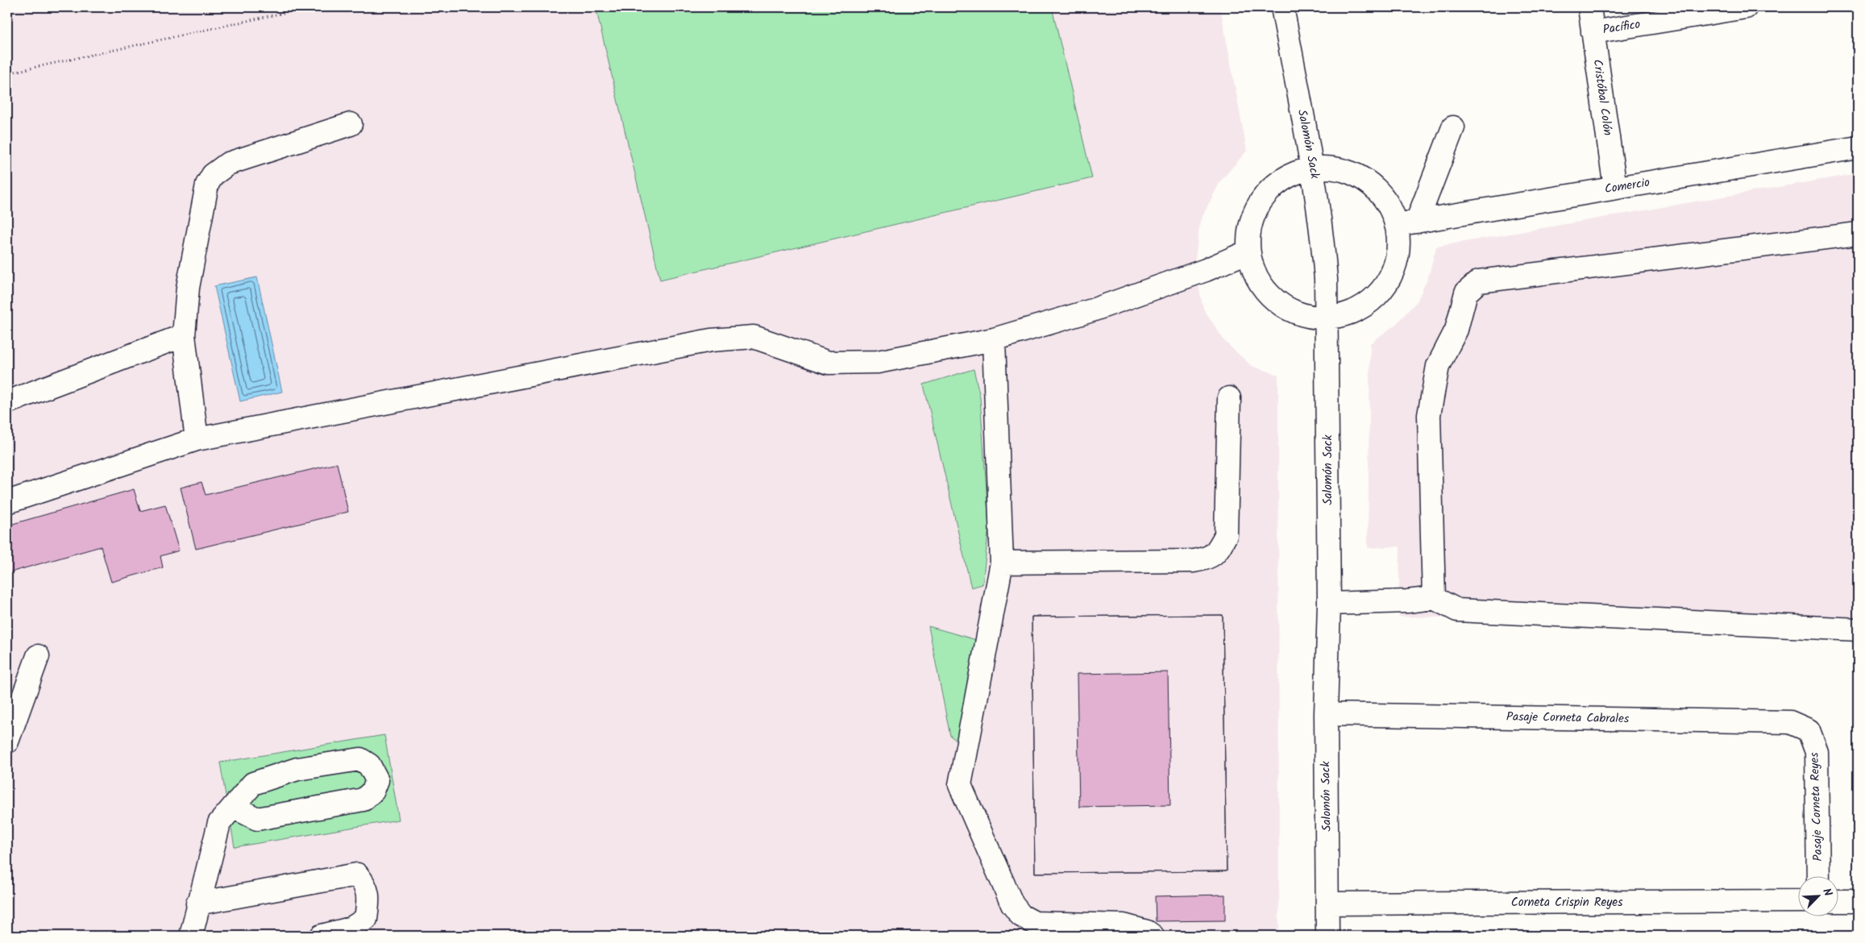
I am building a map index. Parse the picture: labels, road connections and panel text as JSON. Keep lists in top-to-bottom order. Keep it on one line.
{"streets":{"street":["Pacífico","Cristóbal Colón","Salomón Sack","Comercio","Pasaje Corneta Cabrales","Pasaje Corneta Reyes","Corneta Crispin Reyes"]},"crossings":[["Pacífico","Cristóbal Colón"],["Cristóbal Colón","Comercio"],["Salomón Sack","Pasaje Corneta Cabrales"],["Salomón Sack","Corneta Crispin Reyes"],["Pasaje Corneta Cabrales","Pasaje Corneta Reyes"]],"north":"top right"}
